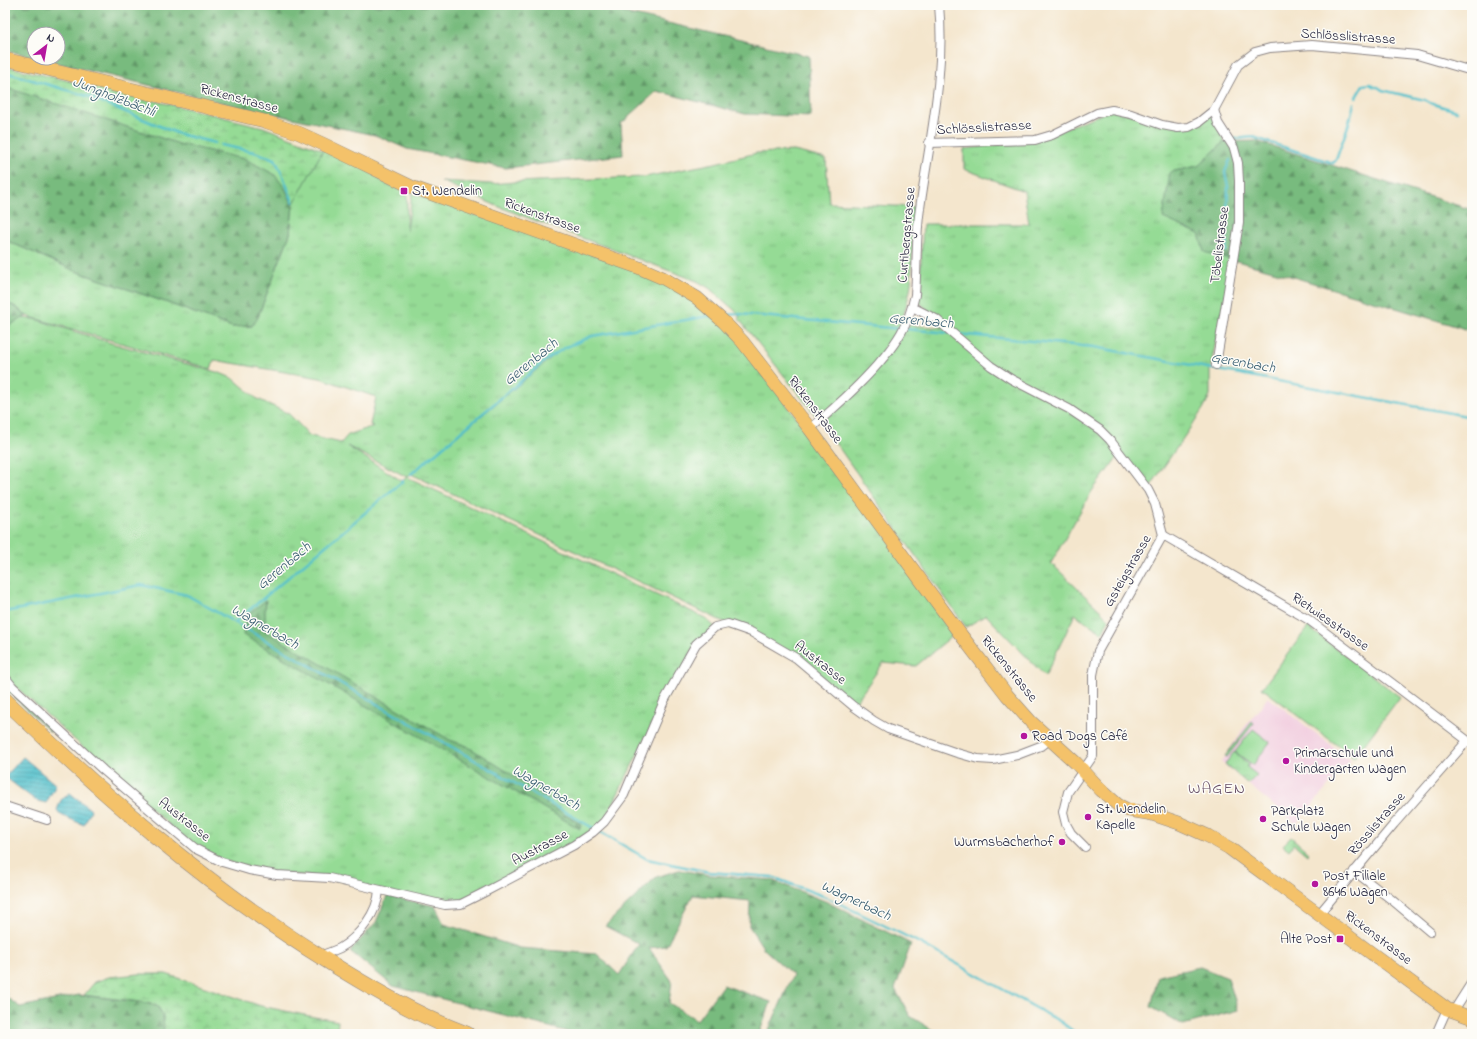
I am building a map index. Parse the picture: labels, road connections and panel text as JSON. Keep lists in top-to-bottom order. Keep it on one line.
{"streets":{"main road":["Rickenstrasse"],"street":["Schlösslistrasse","Curtibergstrasse","Töbelistrasse","Gsteigstrasse","Rietwiesstrasse","Austrasse","Rösslistrasse"]},"crossings":[["Schlösslistrasse","Curtibergstrasse"],["Schlösslistrasse","Töbelistrasse"],["Rickenstrasse","Curtibergstrasse"],["Rickenstrasse","Gsteigstrasse"],["Rickenstrasse","Austrasse"],["Rickenstrasse","Rösslistrasse"],["Curtibergstrasse","Gsteigstrasse"],["Gsteigstrasse","Rietwiesstrasse"],["Rietwiesstrasse","Rösslistrasse"]],"districts":["WAGEN"],"water":["Jungholzbächli","Gerenbach","Wagnerbach"],"places":{"transit":["St. Wendelin","Alte Post"],"other":["Road Dogs Café","Primarschule und Kindergarten Wagen","St. Wendelin Kapelle","Parkplatz Schule Wagen","Wurmsbacherhof","Post Filiale 8646 Wagen"]},"north":"top right"}
